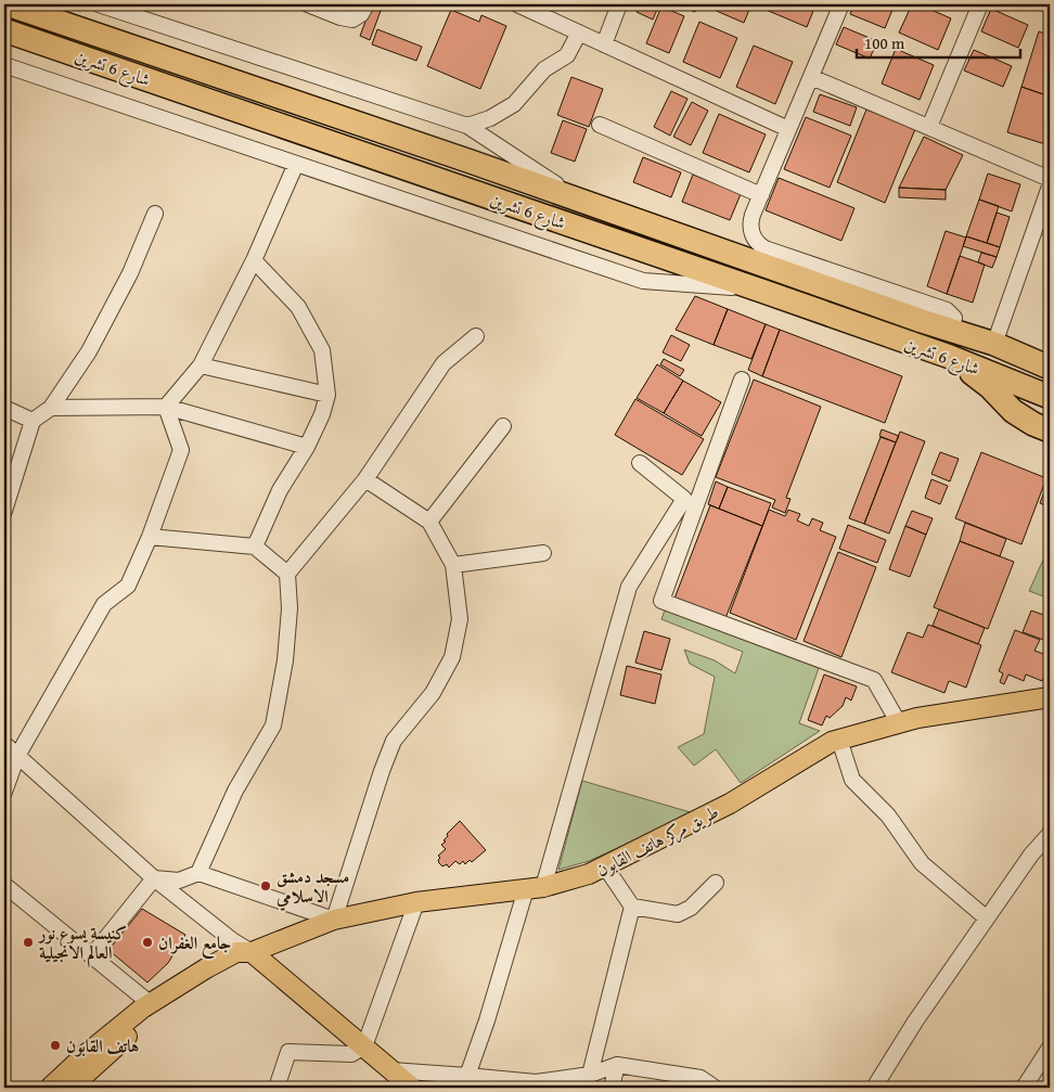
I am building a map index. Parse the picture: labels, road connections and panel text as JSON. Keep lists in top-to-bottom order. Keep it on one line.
{"streets":{"highway":["شارع 6 تشرين"],"main road":["طريق مركز هاتف القابون"]},"places":["مسجد دمشق الاسلامي","كنيسة يسوع نور العالم الانجيلية","جامع الغفران","هاتف القابون"],"scale_bar":"100 m"}
